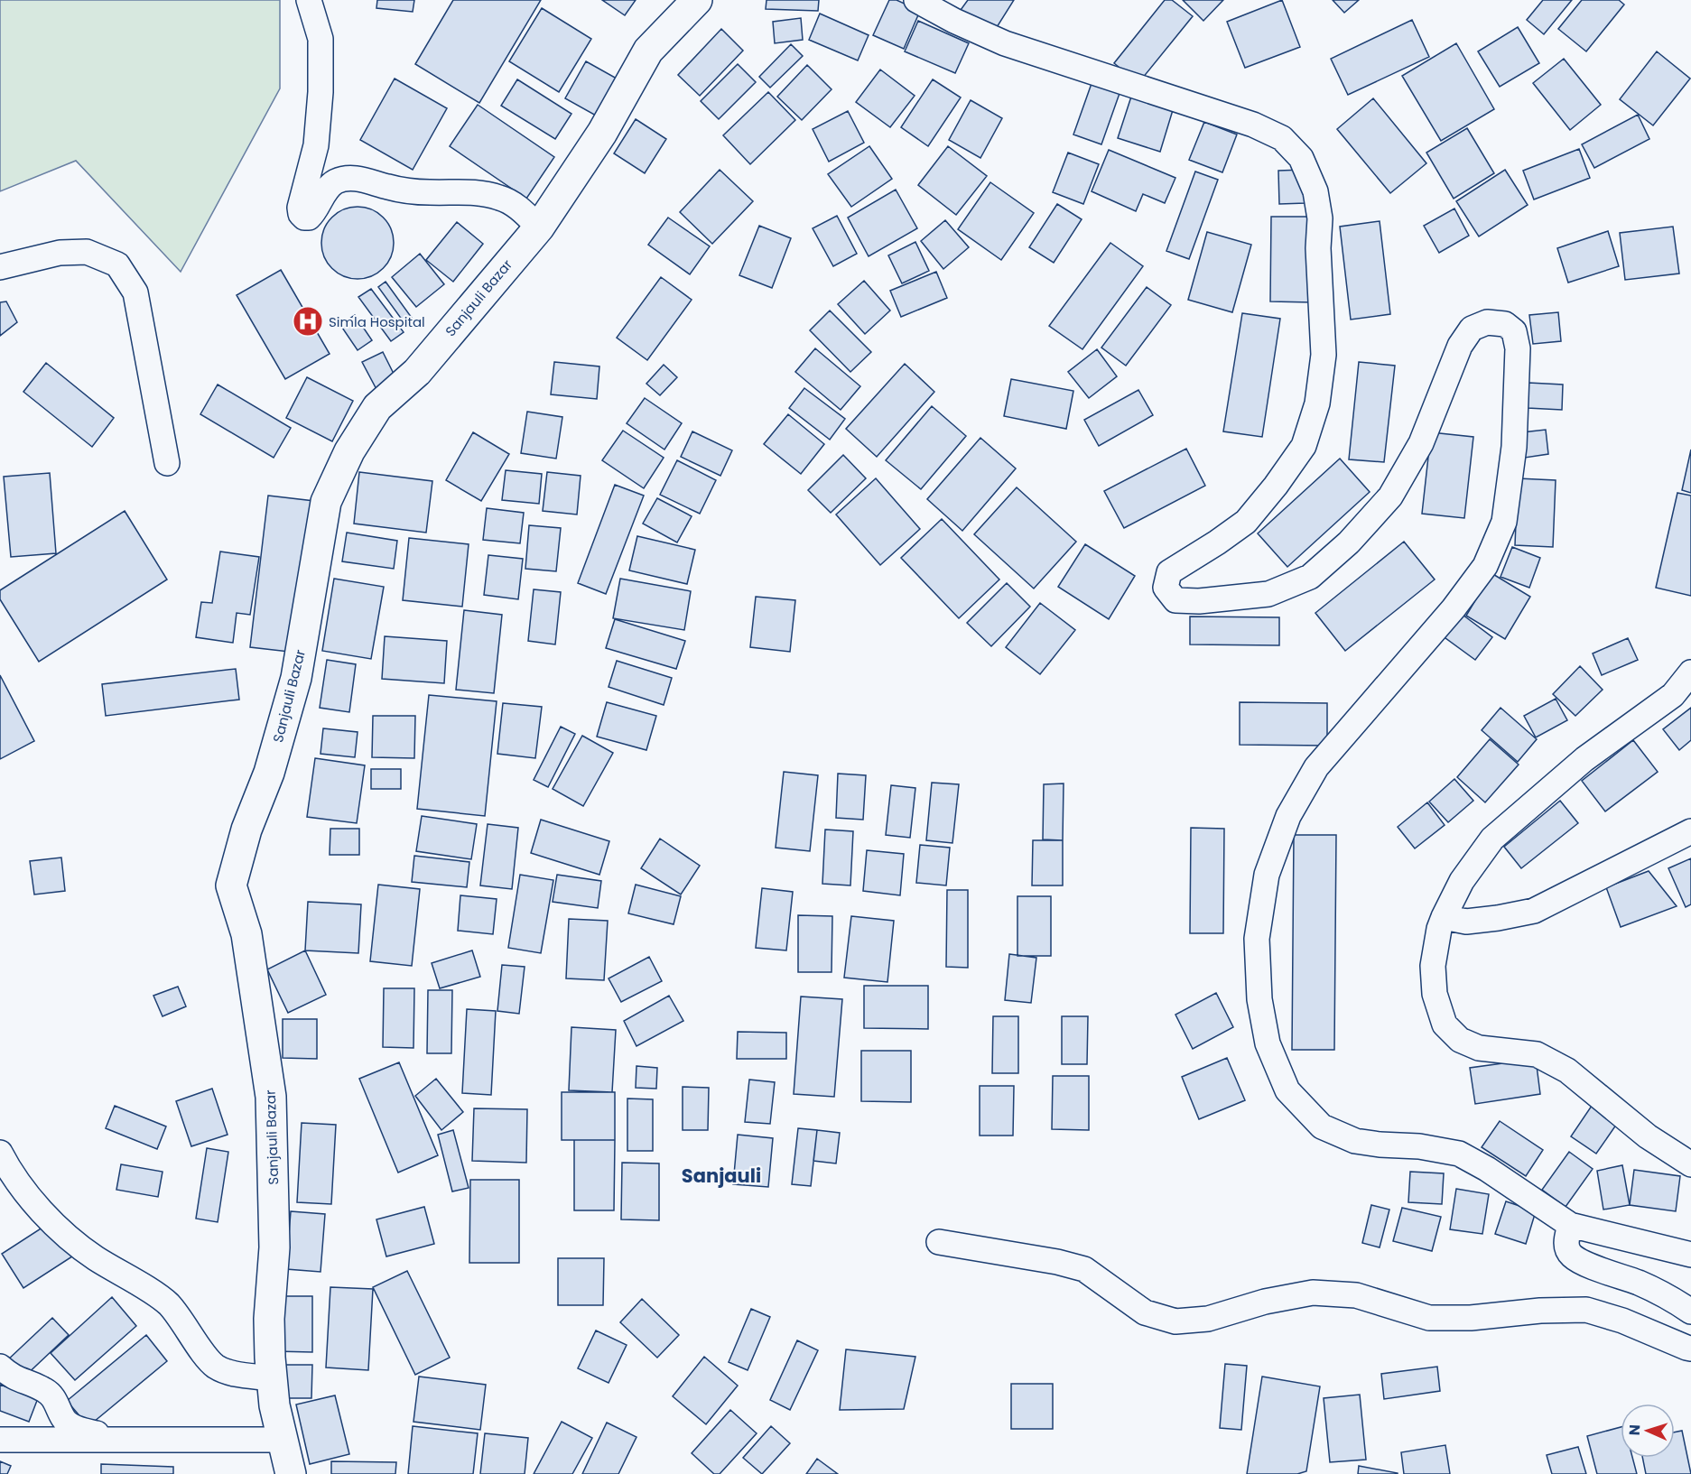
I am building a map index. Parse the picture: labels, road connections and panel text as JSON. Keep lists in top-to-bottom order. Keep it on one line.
{"streets":{"main road":["Sanjauli Bazar"]},"districts":["Sanjauli"],"places":{"hospital":["Simla Hospital"]},"north":"left"}
